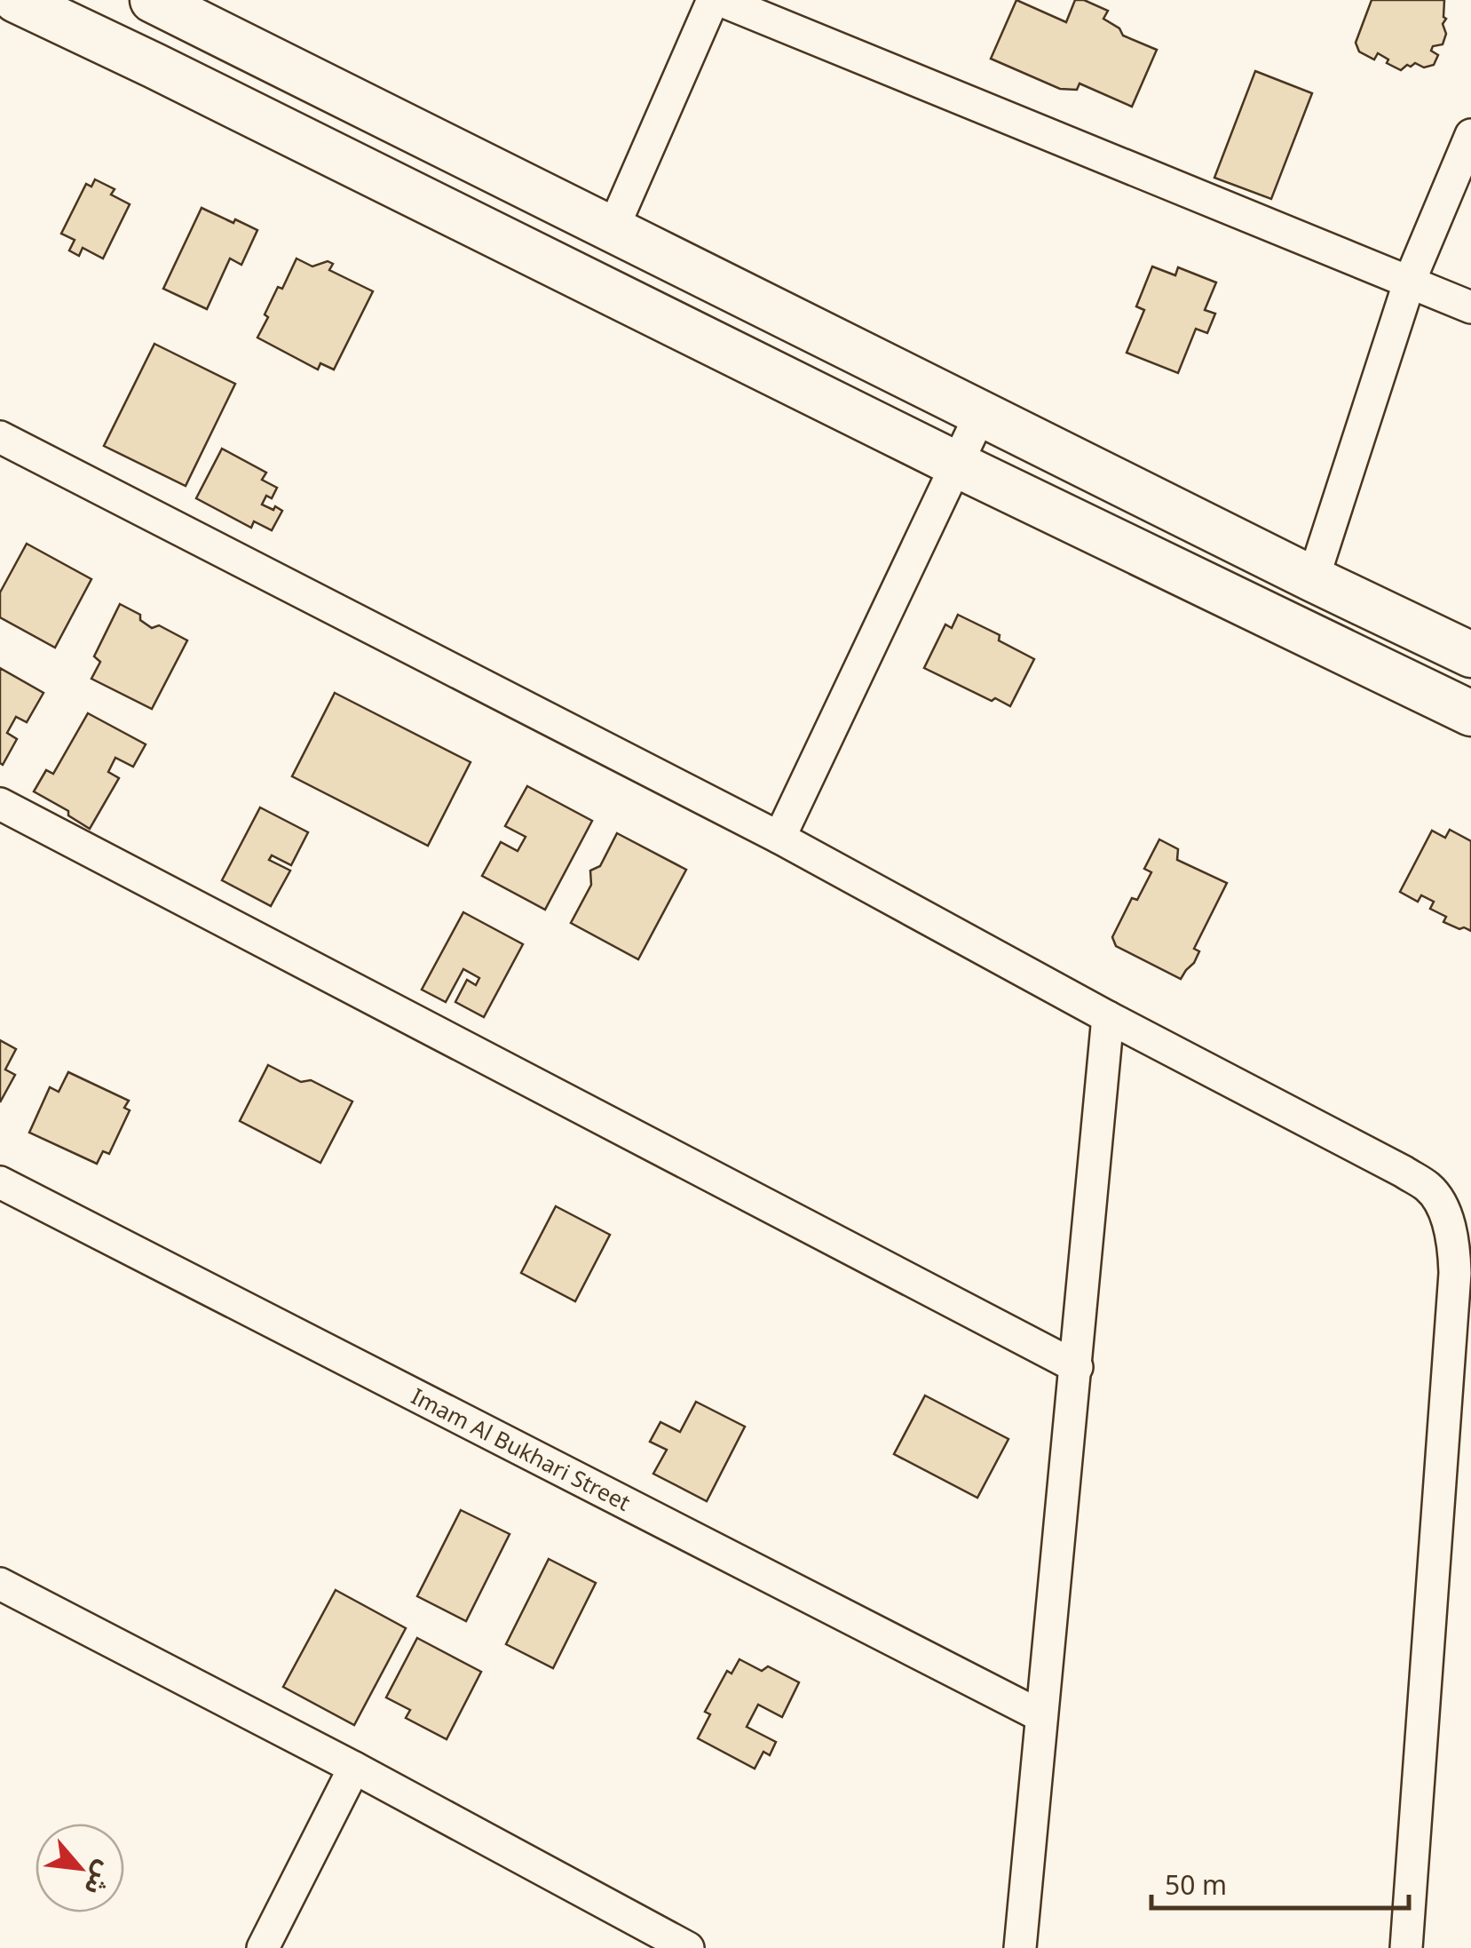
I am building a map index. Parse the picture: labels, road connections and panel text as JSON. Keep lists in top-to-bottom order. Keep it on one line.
{"streets":{"street":["Imam Al Bukhari Street"]},"scale_bar":"50 m","north":"bottom right"}
